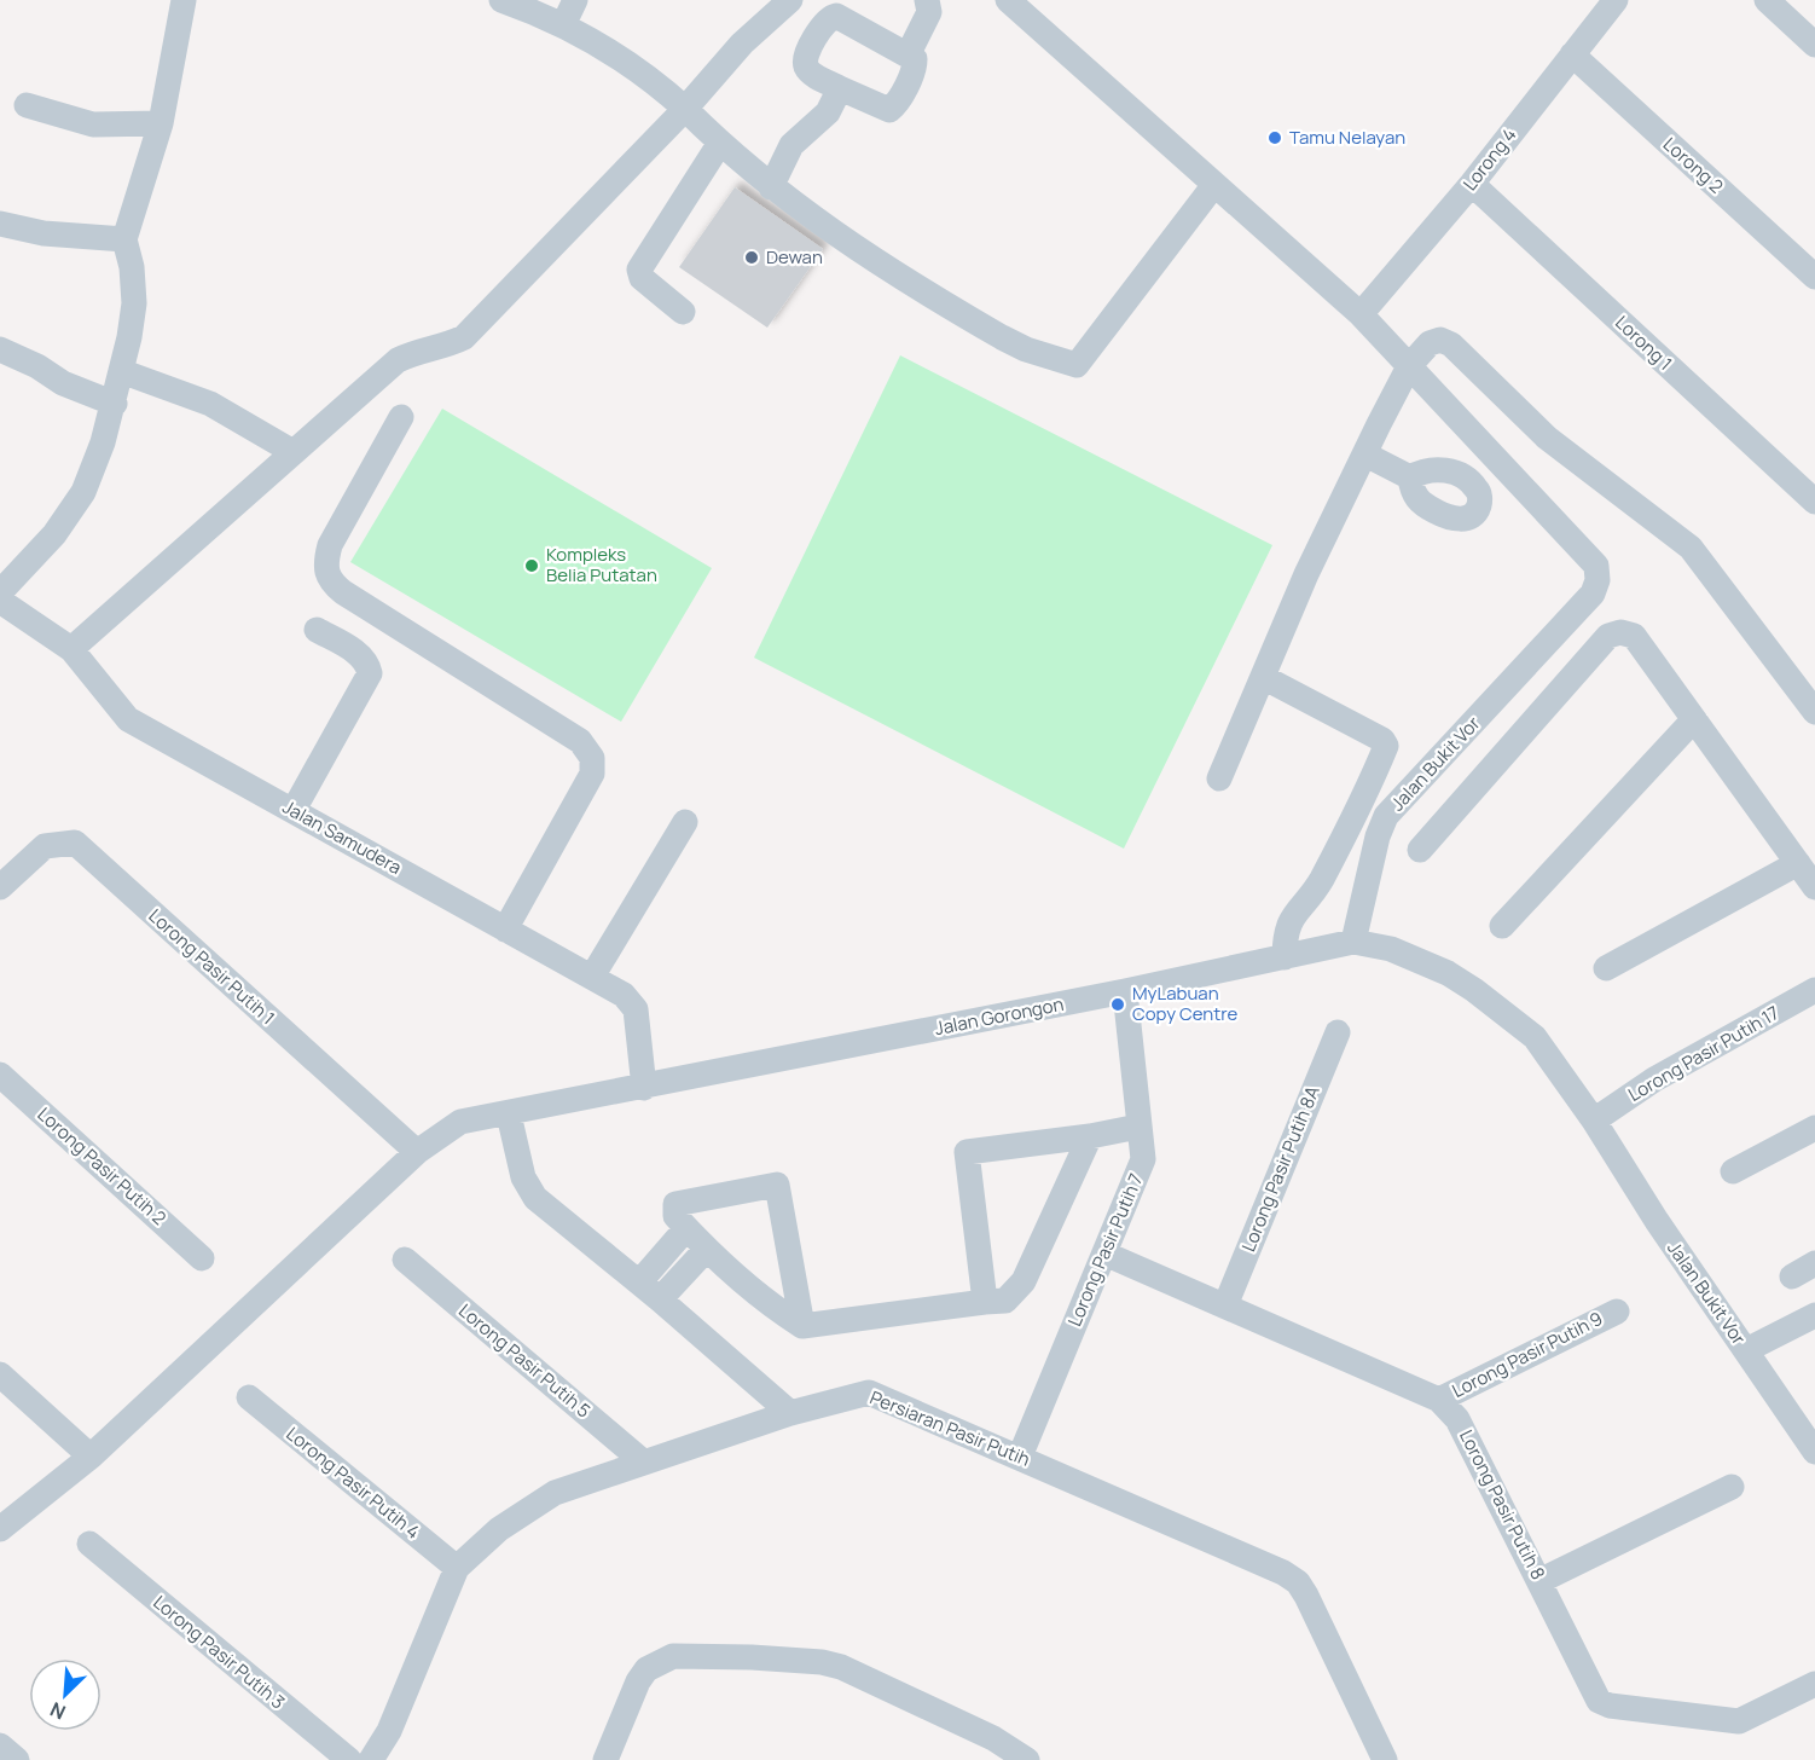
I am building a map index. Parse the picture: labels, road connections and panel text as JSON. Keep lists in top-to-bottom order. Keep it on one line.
{"streets":{"street":["Lorong 4","Lorong 2","Lorong 1","Jalan Bukit Vor","Jalan Samudera","Lorong Pasir Putih 1","Jalan Gorongon","Lorong Pasir Putih 17","Lorong Pasir Putih 2","Lorong Pasir Putih 8A","Lorong Pasir Putih 7","Lorong Pasir Putih 9","Lorong Pasir Putih 5","Persiaran Pasir Putih","Lorong Pasir Putih 4","Lorong Pasir Putih 8","Lorong Pasir Putih 3"]},"crossings":[["Lorong 4","Lorong 2"],["Lorong 4","Lorong 1"],["Lorong 4","Jalan Bukit Vor"],["Jalan Bukit Vor","Jalan Gorongon"],["Jalan Bukit Vor","Lorong Pasir Putih 17"],["Jalan Samudera","Jalan Gorongon"],["Lorong Pasir Putih 1","Jalan Gorongon"],["Jalan Gorongon","Lorong Pasir Putih 7"],["Lorong Pasir Putih 8A","Lorong Pasir Putih 8"],["Lorong Pasir Putih 7","Persiaran Pasir Putih"],["Lorong Pasir Putih 7","Lorong Pasir Putih 8"],["Lorong Pasir Putih 9","Lorong Pasir Putih 8"],["Lorong Pasir Putih 5","Persiaran Pasir Putih"],["Persiaran Pasir Putih","Lorong Pasir Putih 4"]],"places":["Tamu Nelayan","Dewan","Kompleks Belia Putatan","MyLabuan Copy Centre"],"north":"bottom left"}
